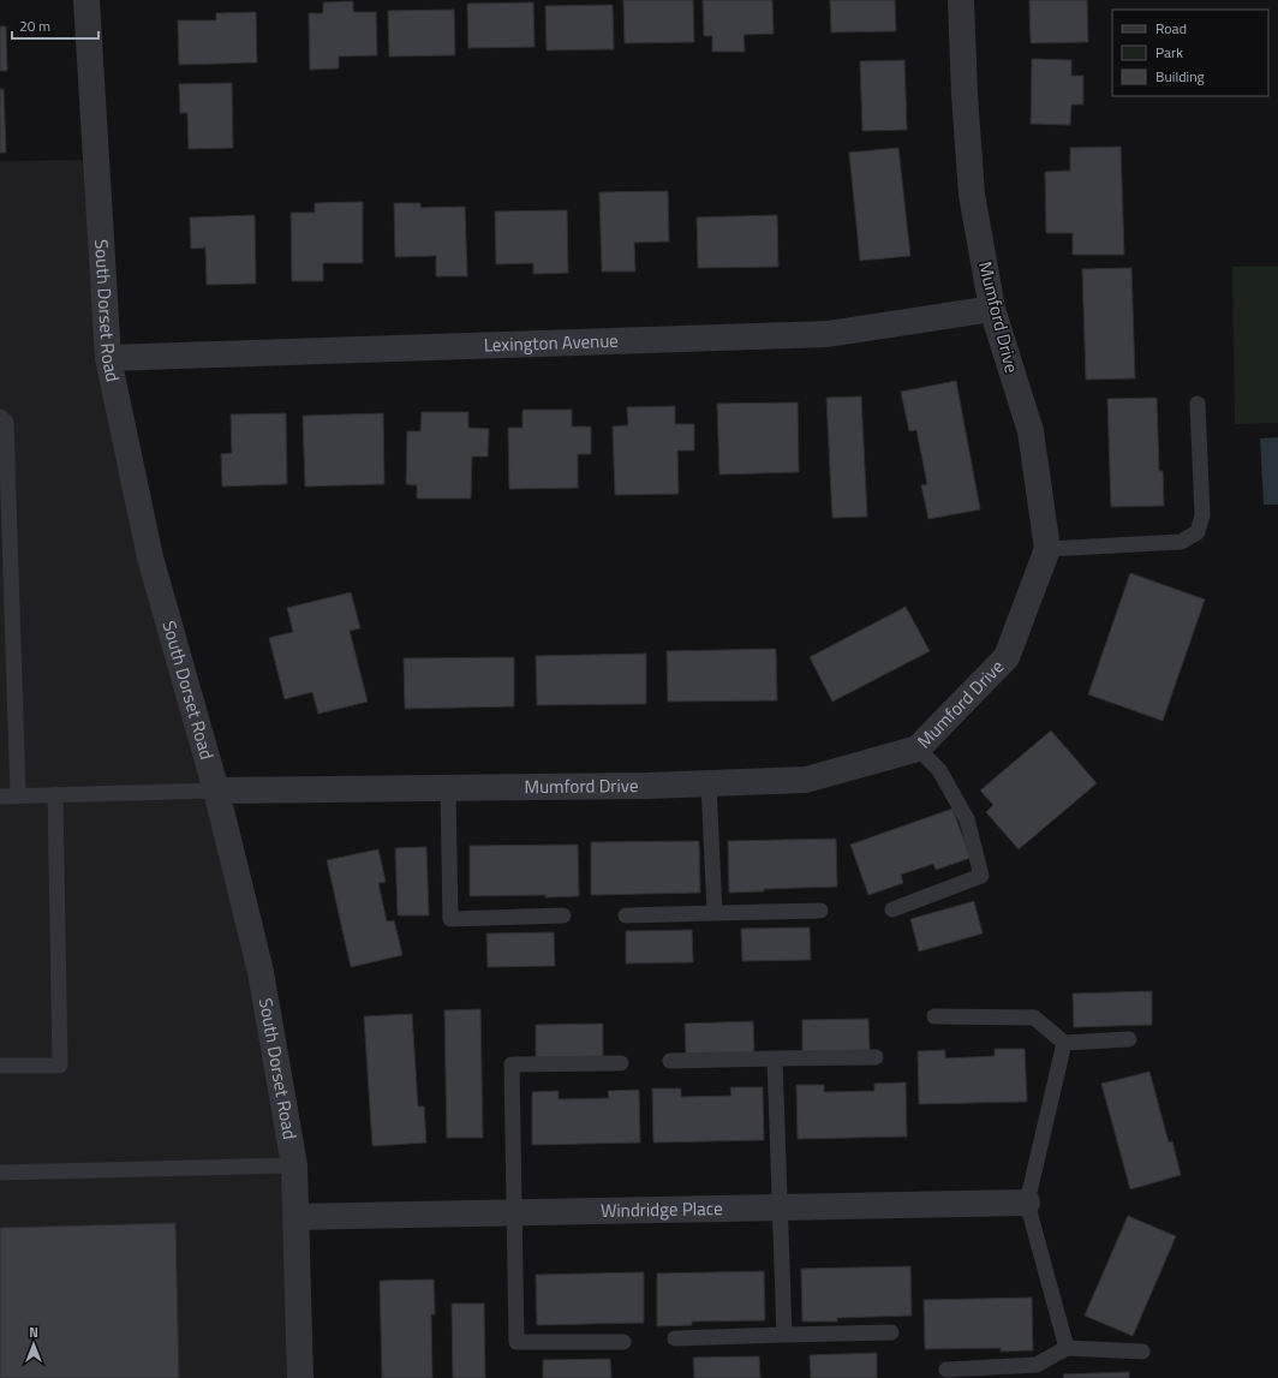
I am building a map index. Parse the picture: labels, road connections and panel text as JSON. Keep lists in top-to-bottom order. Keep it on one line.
{"streets":{"street":["South Dorset Road","Mumford Drive","Lexington Avenue","Windridge Place"]},"crossings":[["South Dorset Road","Mumford Drive"],["South Dorset Road","Lexington Avenue"],["South Dorset Road","Windridge Place"],["Mumford Drive","Lexington Avenue"]],"legend":["Road","Park","Building"],"scale_bar":"20 m","north":"top"}
